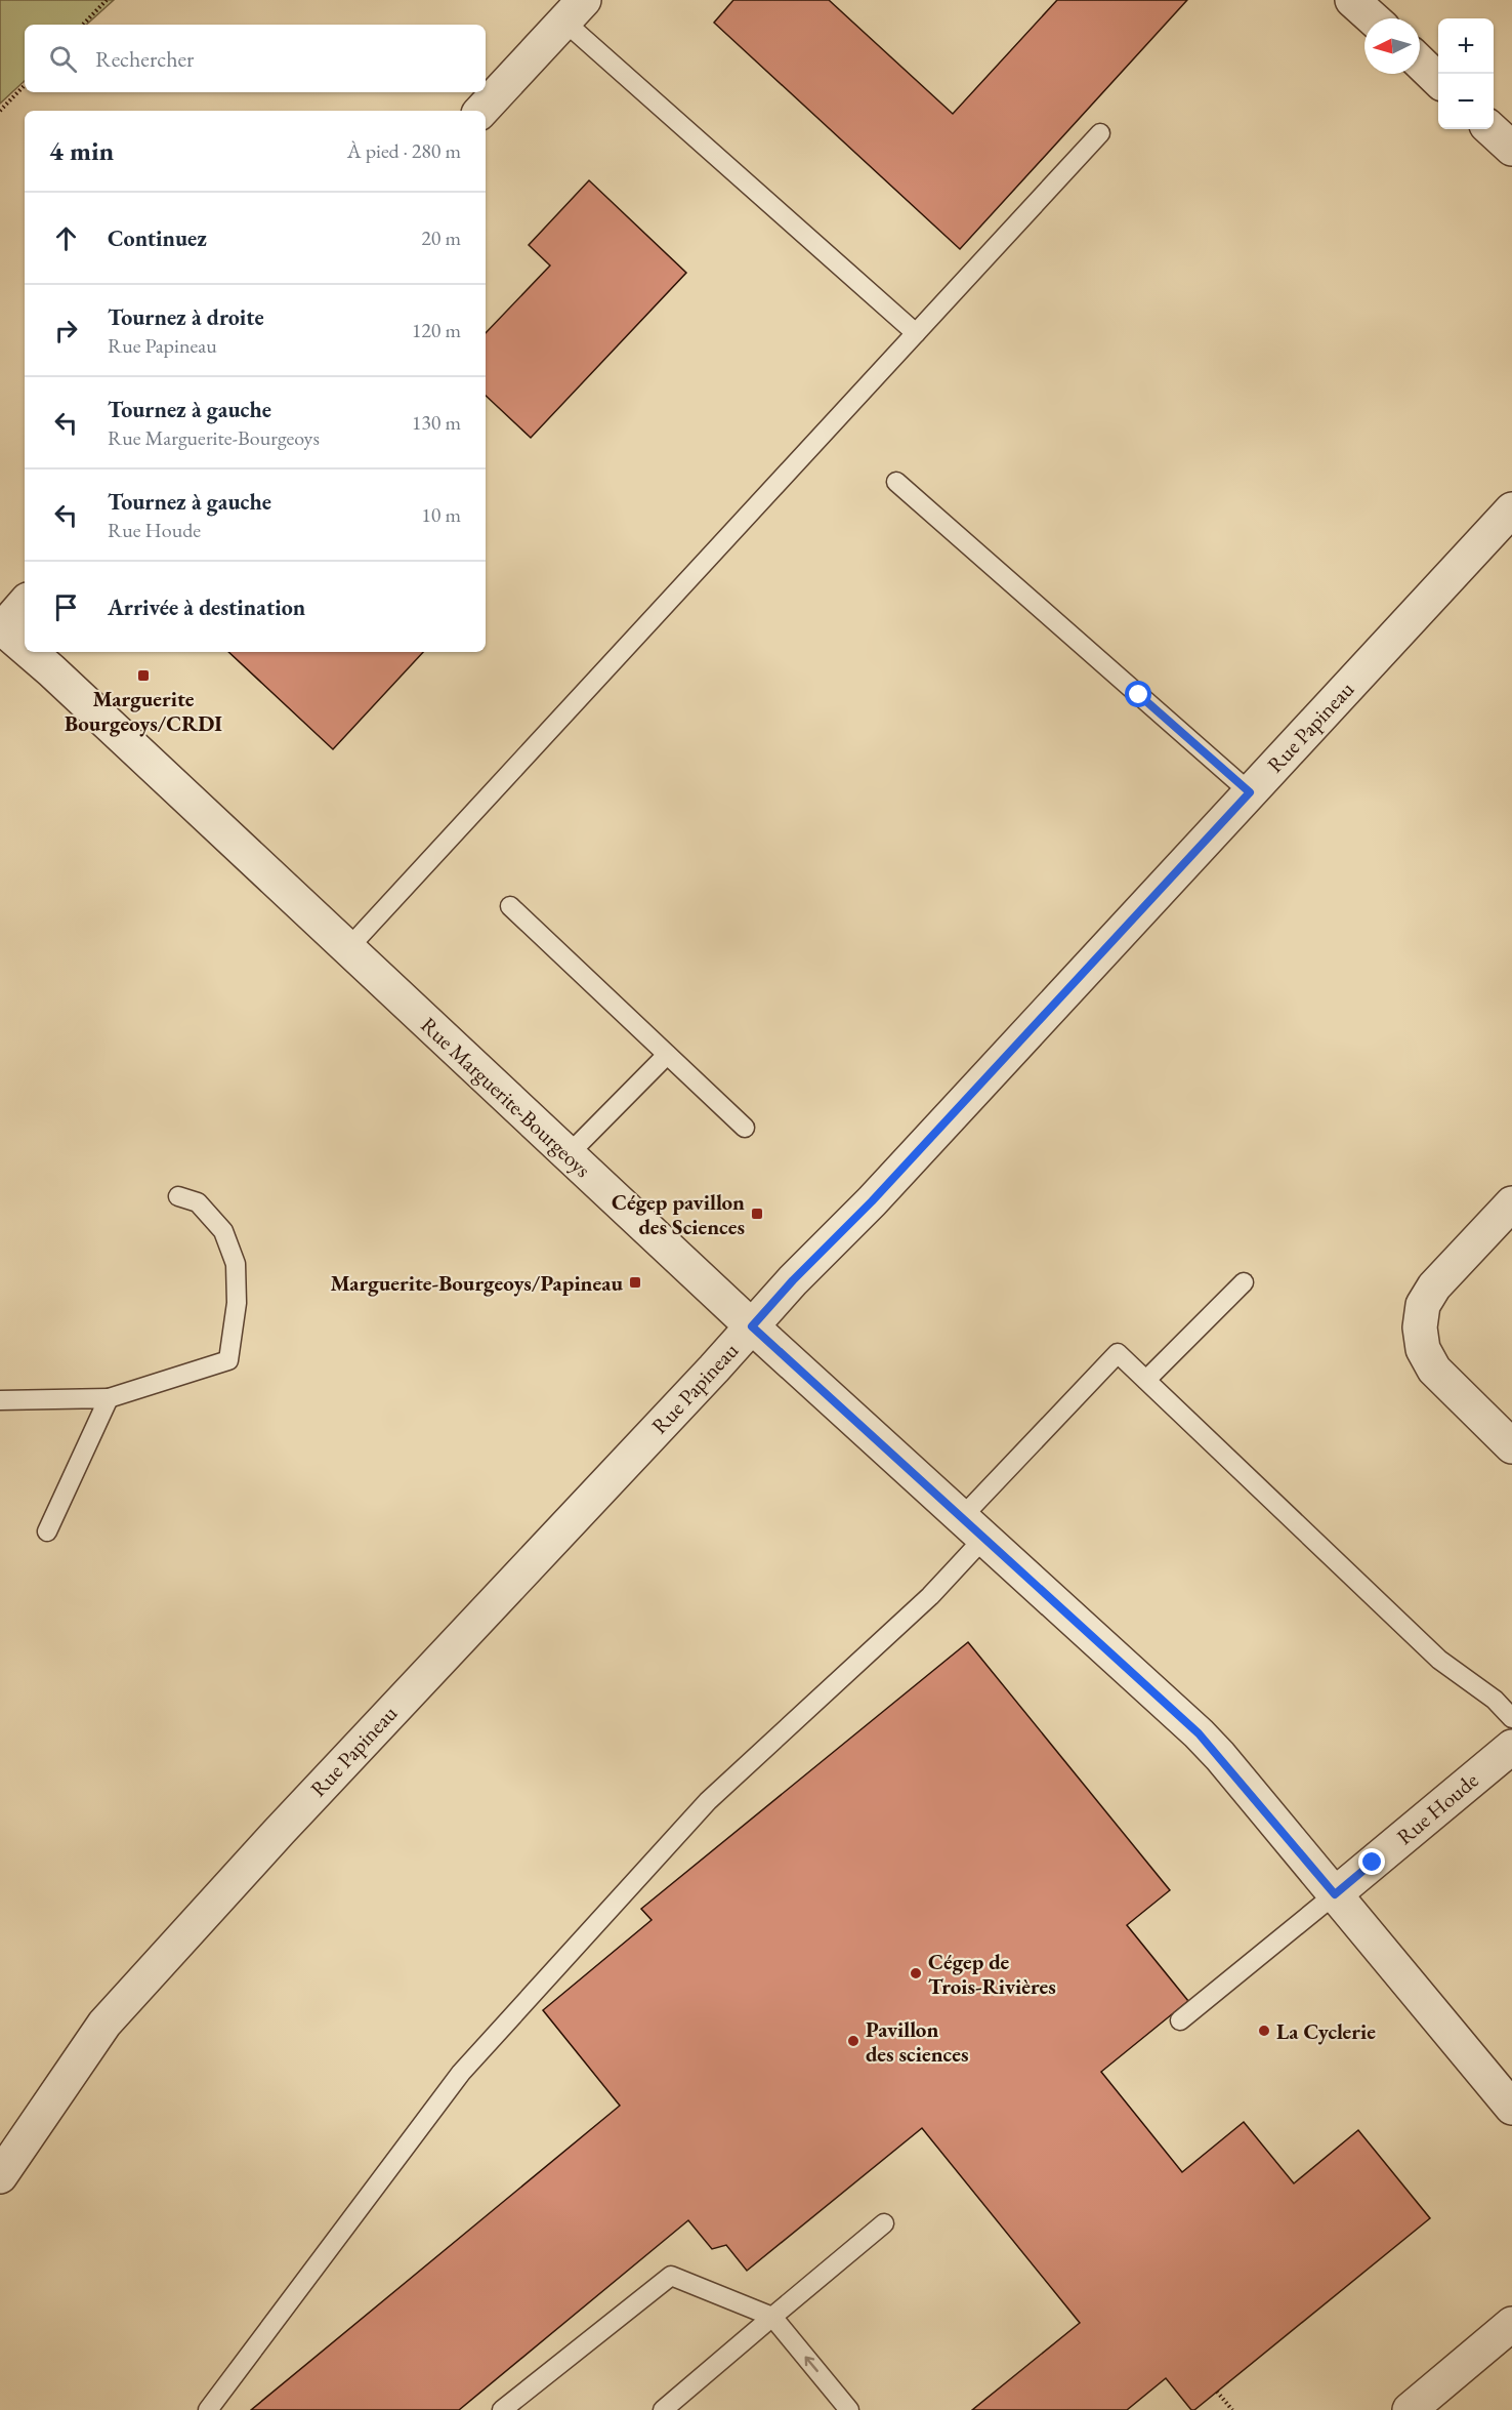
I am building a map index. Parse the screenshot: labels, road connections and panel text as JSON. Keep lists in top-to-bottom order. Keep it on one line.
{"streets":{"street":["Rue Papineau","Rue Marguerite-Bourgeoys","Rue Houde"]},"crossings":[["Rue Papineau","Rue Marguerite-Bourgeoys"],["Rue Marguerite-Bourgeoys","Rue Houde"]],"places":{"transit":["Marguerite Bourgeoys/CRDI","Cégep pavillon des Sciences","Marguerite-Bourgeoys/Papineau"],"other":["Cégep de Trois-Rivières","La Cyclerie","Pavillon des sciences"]},"north":"left","page":{"map_buttons":["+","−"],"search":"Rechercher","heading":["4 min","À pied · 280 m"],"list":[["Continuez","20 m"],["Tournez à droite","Rue Papineau","120 m"],["Tournez à gauche","Rue Marguerite-Bourgeoys","130 m"],["Tournez à gauche","Rue Houde","10 m"],"Arrivée à destination"]}}
